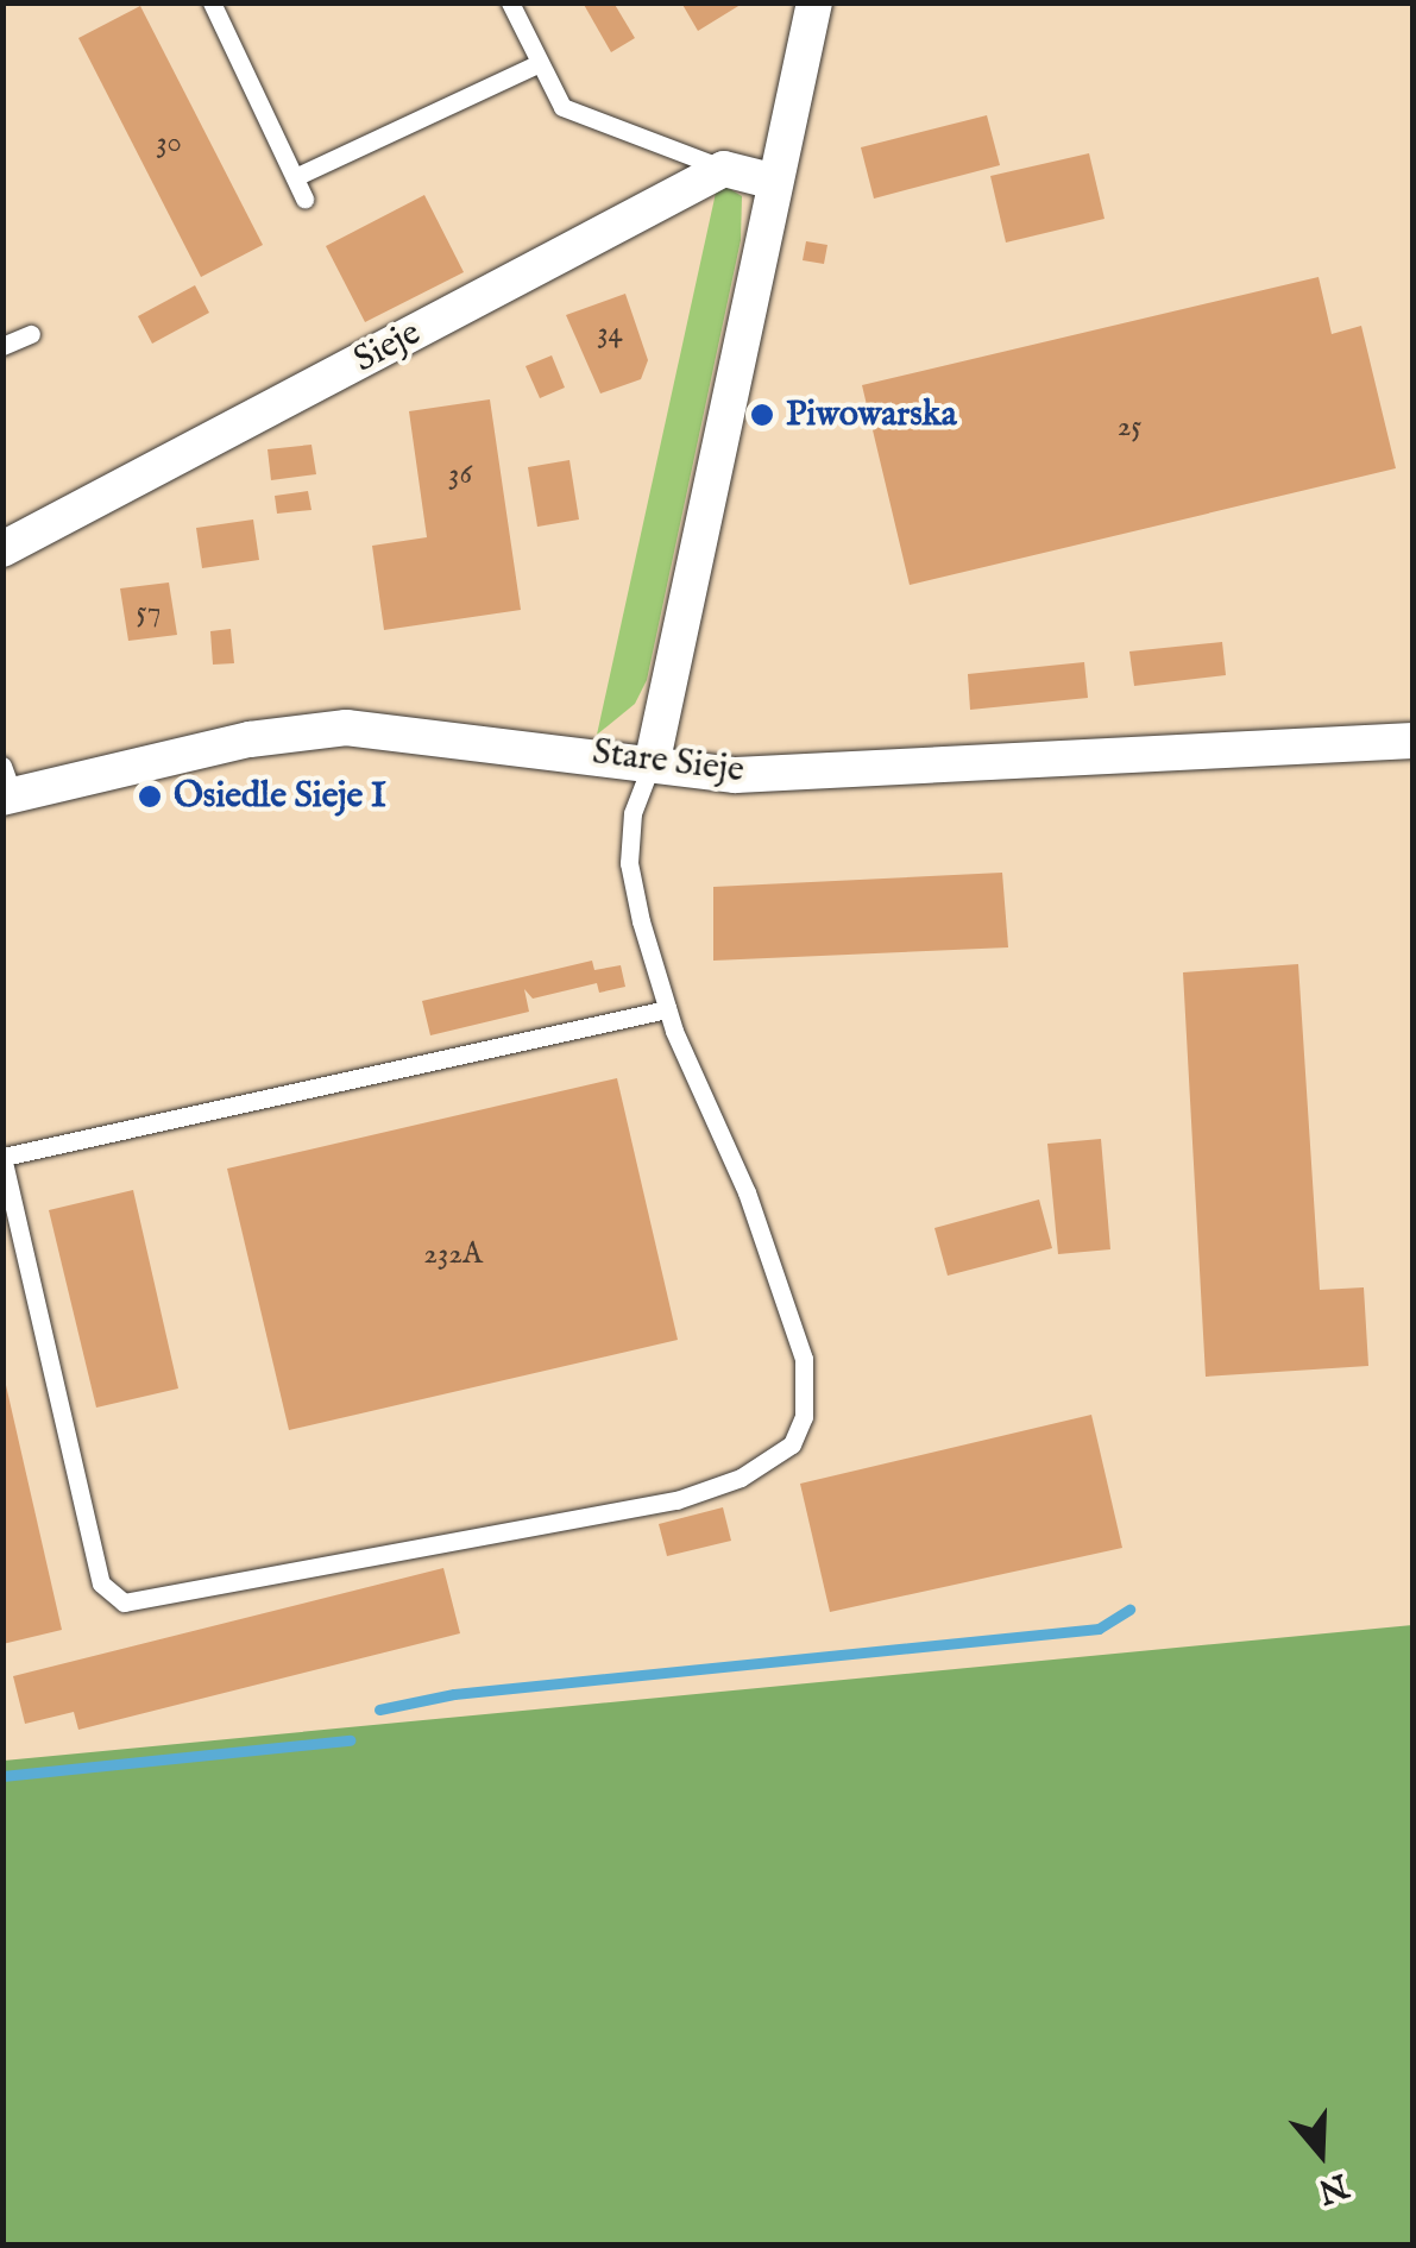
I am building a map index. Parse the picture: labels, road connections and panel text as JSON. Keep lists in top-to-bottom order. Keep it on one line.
{"streets":{"street":["Sieje","Stare Sieje"]},"places":["Piwowarska","Osiedle Sieje I"],"house_numbers":["30","34","25","36","57","232A"],"north":"bottom"}
